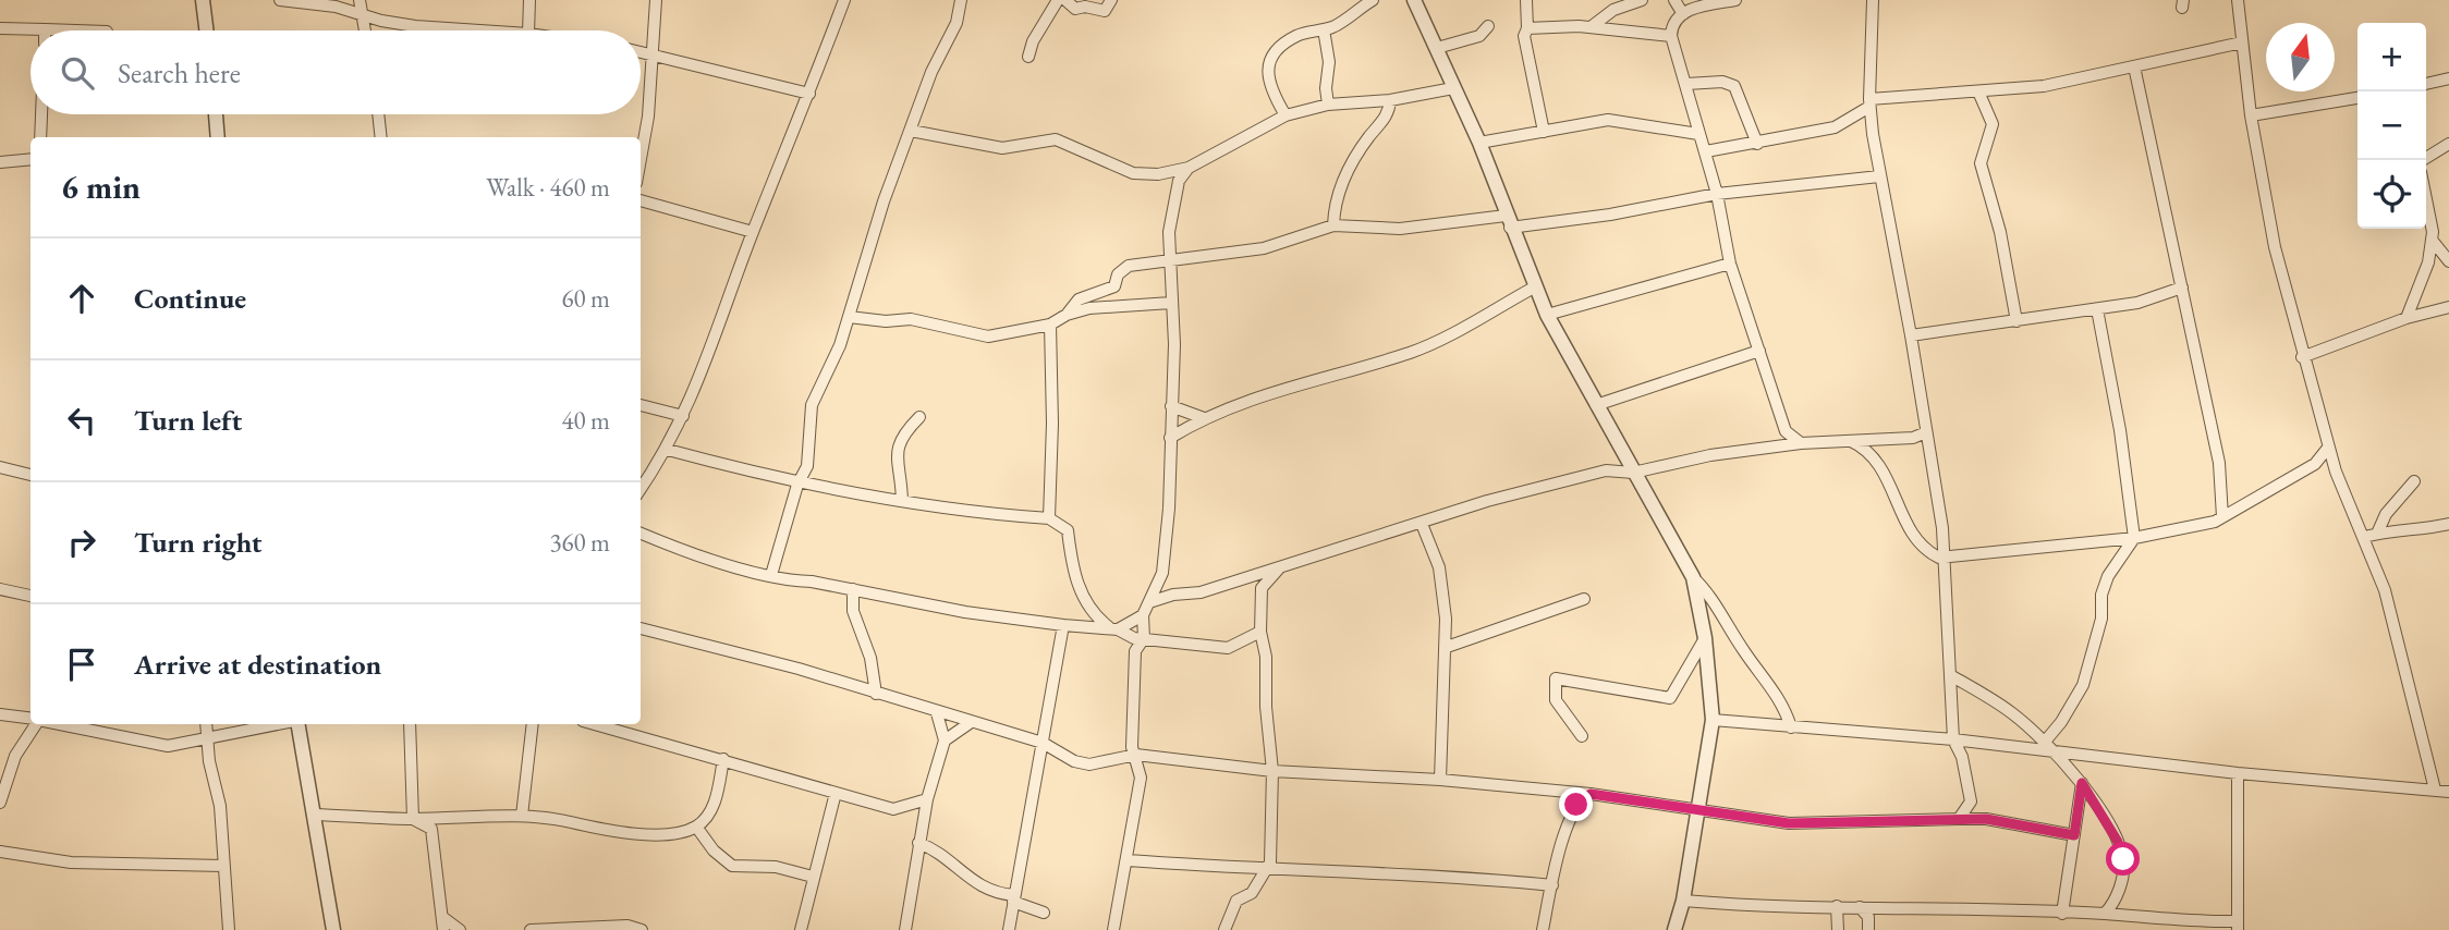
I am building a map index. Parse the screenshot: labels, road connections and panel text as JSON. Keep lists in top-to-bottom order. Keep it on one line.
{"north":"top","page":{"map_buttons":["+","−"],"search":"Search here","heading":["6 min","Walk · 460 m"],"list":[["Continue","60 m"],["Turn left","40 m"],["Turn right","360 m"],"Arrive at destination"]}}
